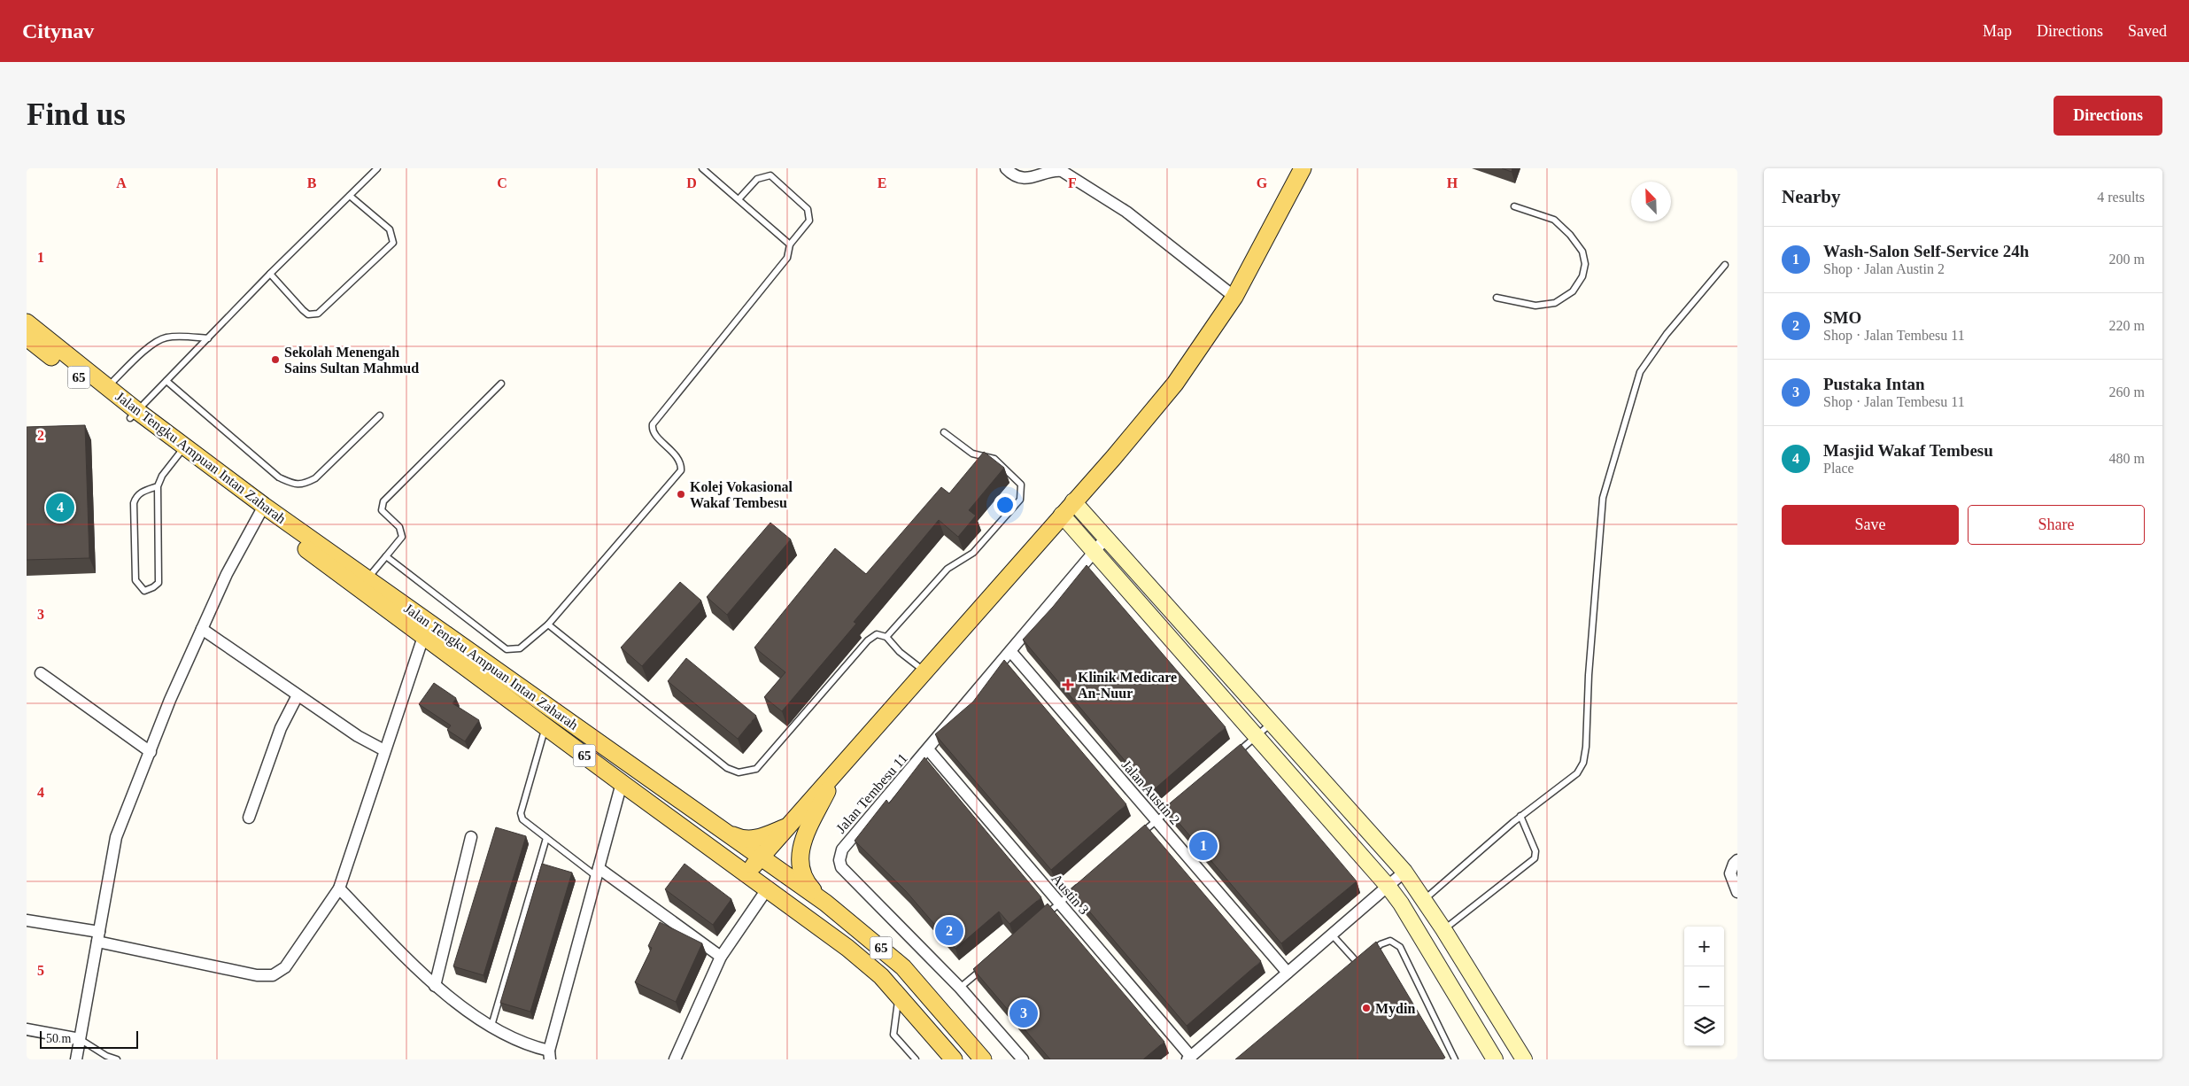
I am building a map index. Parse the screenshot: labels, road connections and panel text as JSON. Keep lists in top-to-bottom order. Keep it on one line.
{"streets":{"main road":["65","Jalan Tengku Ampuan Intan Zaharah"],"street":["Jalan Austin 2","Jalan Tembesu 11","Austin 3"]},"crossings":[["Jalan Austin 2","Jalan Tembesu 11"],["Jalan Tembesu 11","Austin 3"]],"places":{"other":["Sekolah Menengah Sains Sultan Mahmud","Kolej Vokasional Wakaf Tembesu","Mydin"],"health":["Klinik Medicare An-Nuur"]},"scale_bar":"50 m","north":"top left","page":{"header":"Citynav","nav":["Map","Directions","Saved"],"buttons":["Directions",["Save","Share"]],"title":"Find us","heading":["Nearby","4 results"],"list":[{"mark":"1","name":"Wash-Salon Self-Service 24h","note":"Shop · Jalan Austin 2","value":"200 m"},{"mark":"2","name":"SMO","note":"Shop · Jalan Tembesu 11","value":"220 m"},{"mark":"3","name":"Pustaka Intan","note":"Shop · Jalan Tembesu 11","value":"260 m"},{"mark":"4","name":"Masjid Wakaf Tembesu","note":"Place","value":"480 m"}],"pins":["4","1","2","3"],"map_buttons":["+","−"],"scale":"50 m"},"grid":{"columns":["A","B","C","D","E","F","G","H"],"rows":["1","2","3","4","5"]}}
